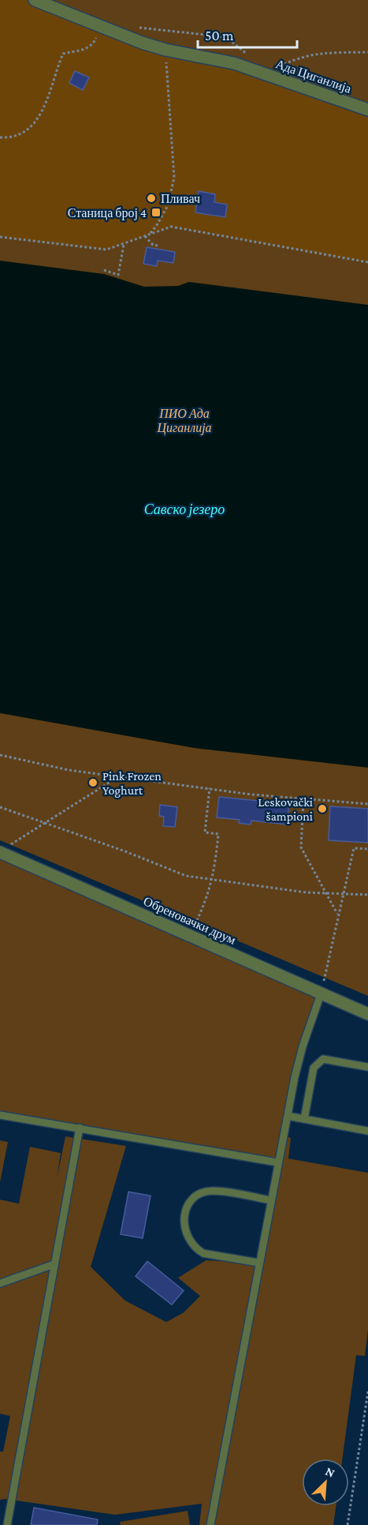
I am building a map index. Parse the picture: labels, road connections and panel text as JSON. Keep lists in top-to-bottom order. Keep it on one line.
{"streets":{"street":["Ада Циганлија","Обреновачки друм"]},"water":["Савско језеро"],"parks":["ПИО Ада Циганлија"],"places":{"other":["Пливач","Pink Frozen Yoghurt","Leskovački šampioni"],"transit":["Станица број 4"]},"scale_bar":"50 m","north":"top right"}
